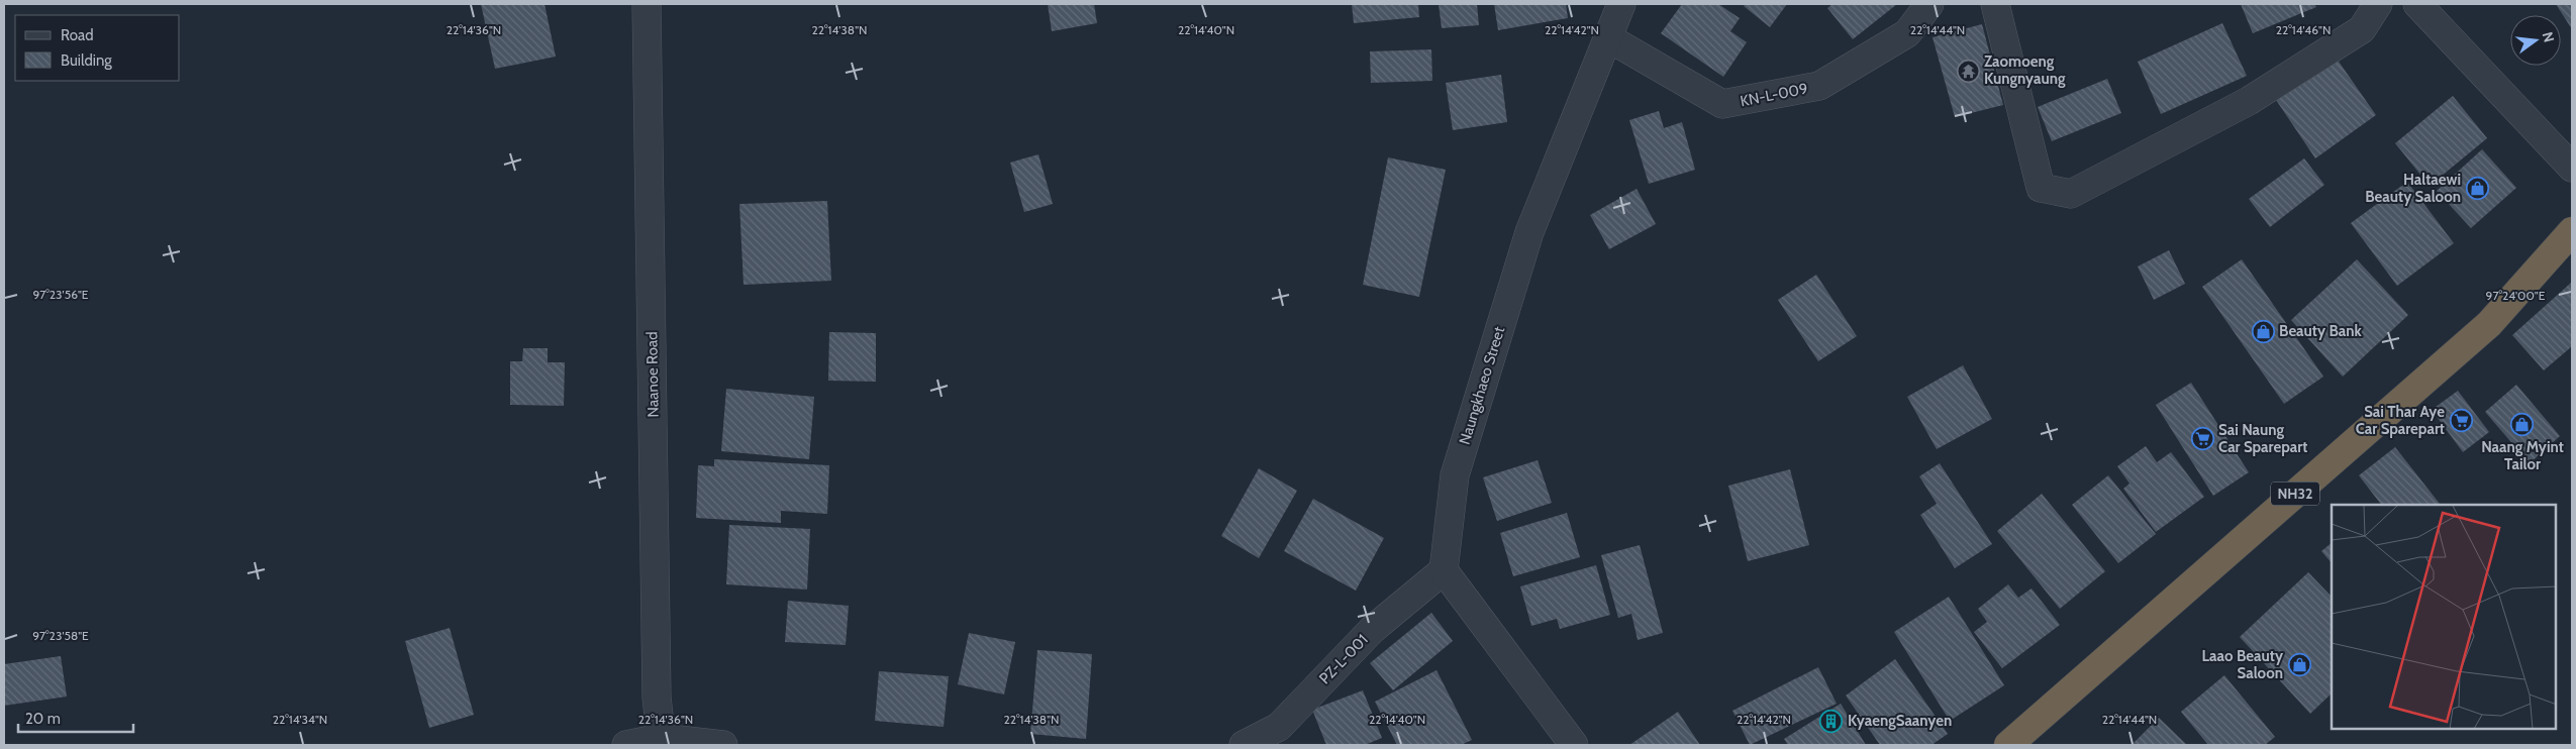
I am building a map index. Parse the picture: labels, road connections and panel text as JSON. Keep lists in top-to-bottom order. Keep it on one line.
{"streets":{"highway":["NH32"],"street":["KN-L-009","Naanoe Road","Naungkhaeo Street","PZ-L-001"]},"crossings":[["KN-L-009","Naungkhaeo Street"],["Naungkhaeo Street","PZ-L-001"]],"places":{"temple":["Zaomoeng Kungnyaung"],"shop":["Haltaewi Beauty Saloon","Beauty Bank","Naang Myint Tailor","Laao Beauty Saloon"],"supermarket":["Sai Thar Aye Car Sparepart","Sai Naung Car Sparepart"],"building":["KyaengSaanyen"]},"legend":["Road","Building"],"scale_bar":"20 m","north":"right","coordinates":["22°14'36\"N","22°14'38\"N","22°14'40\"N","22°14'42\"N","22°14'44\"N","22°14'46\"N","97°23'56\"E","97°24'00\"E","97°23'58\"E","22°14'34\"N"]}
